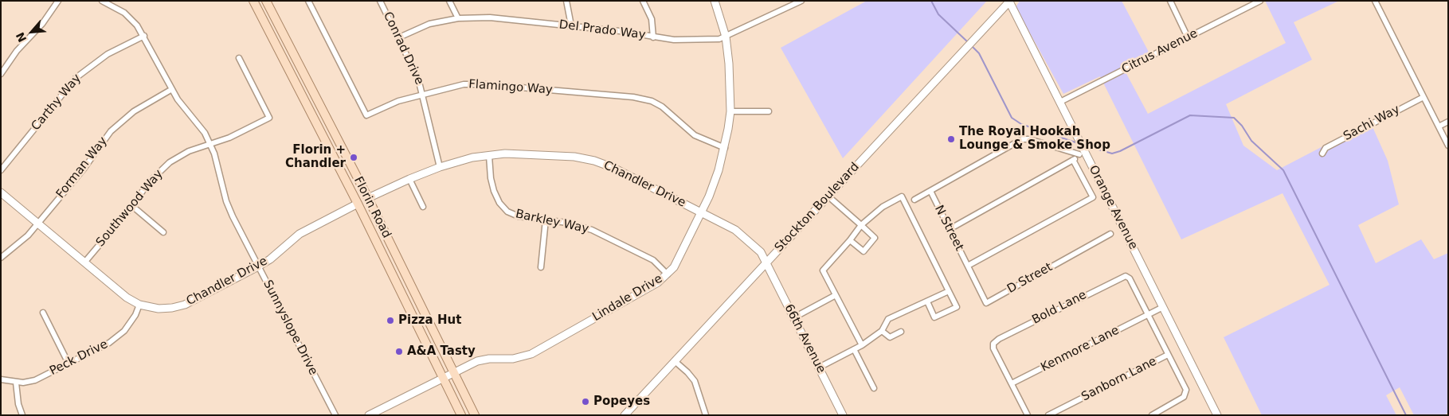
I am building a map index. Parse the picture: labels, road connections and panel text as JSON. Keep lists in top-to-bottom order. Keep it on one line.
{"streets":{"main road":["Florin Road"],"street":["Del Prado Way","Conrad Drive","Citrus Avenue","Flamingo Way","Carthy Way","Sachi Way","Forman Way","Chandler Drive","Stockton Boulevard","Orange Avenue","Southwood Way","Barkley Way","N Street","D Street","Lindale Drive","Bold Lane","Sunnyslope Drive","66th Avenue","Kenmore Lane","Peck Drive","Sanborn Lane"]},"crossings":[["Del Prado Way","Conrad Drive"],["Del Prado Way","Lindale Drive"],["Conrad Drive","Flamingo Way"],["Conrad Drive","Chandler Drive"],["Citrus Avenue","Orange Avenue"],["Flamingo Way","Lindale Drive"],["Carthy Way","Sunnyslope Drive"],["Forman Way","Chandler Drive"],["Forman Way","Sunnyslope Drive"],["Chandler Drive","Florin Road"],["Chandler Drive","Stockton Boulevard"],["Chandler Drive","Southwood Way"],["Chandler Drive","Barkley Way"],["Chandler Drive","Lindale Drive"],["Chandler Drive","Sunnyslope Drive"],["Chandler Drive","66th Avenue"],["Chandler Drive","Peck Drive"],["Florin Road","Lindale Drive"],["Stockton Boulevard","Orange Avenue"],["Stockton Boulevard","66th Avenue"],["Orange Avenue","N Street"],["Southwood Way","Sunnyslope Drive"],["Barkley Way","Lindale Drive"],["N Street","D Street"],["Bold Lane","Kenmore Lane"]],"places":["The Royal Hookah Lounge & Smoke Shop","Florin + Chandler","Pizza Hut","A&A Tasty","Popeyes"],"north":"bottom left"}
